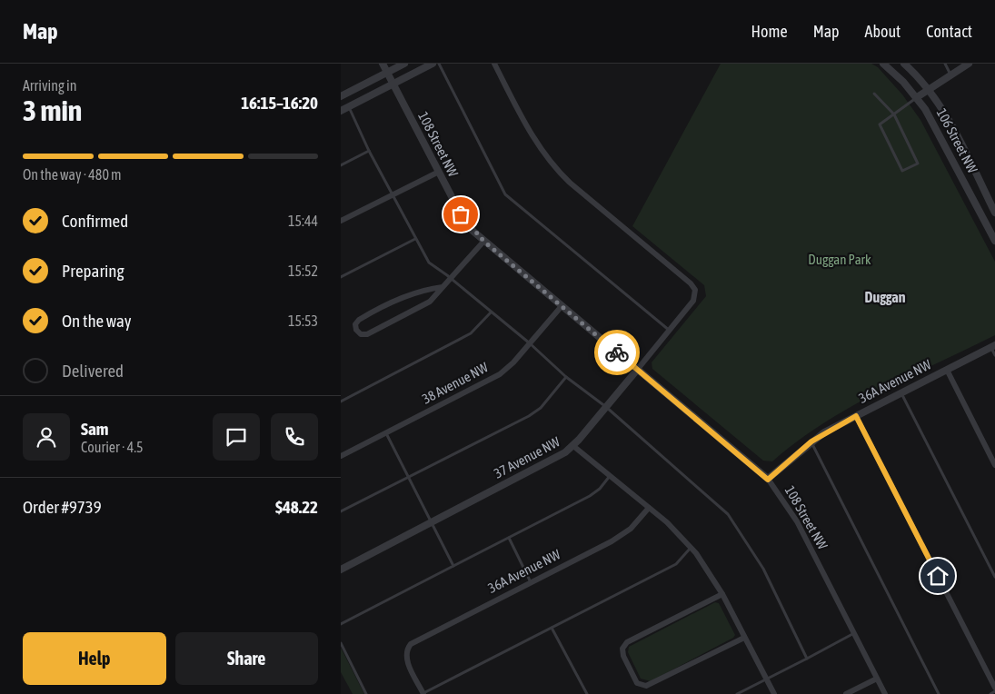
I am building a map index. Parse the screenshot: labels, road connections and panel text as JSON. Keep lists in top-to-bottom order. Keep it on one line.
{"streets":{"street":["106 Street NW","108 Street NW","36A Avenue NW","38 Avenue NW","37 Avenue NW"]},"crossings":[["108 Street NW","36A Avenue NW"],["108 Street NW","38 Avenue NW"],["108 Street NW","37 Avenue NW"]],"districts":["Duggan"],"parks":["Duggan Park"],"page":{"header":"Map","nav":["Home","Map","About","Contact"],"heading":["3 min","Arriving in","16:15–16:20"],"panel":["Sam","Courier · 4.5","Order #9739","$48.22"],"bar":"On the way · 480 m","list":[["Confirmed","15:44"],["Preparing","15:52"],["On the way","15:53"],"Delivered"],"buttons":["Help","Share"]}}
